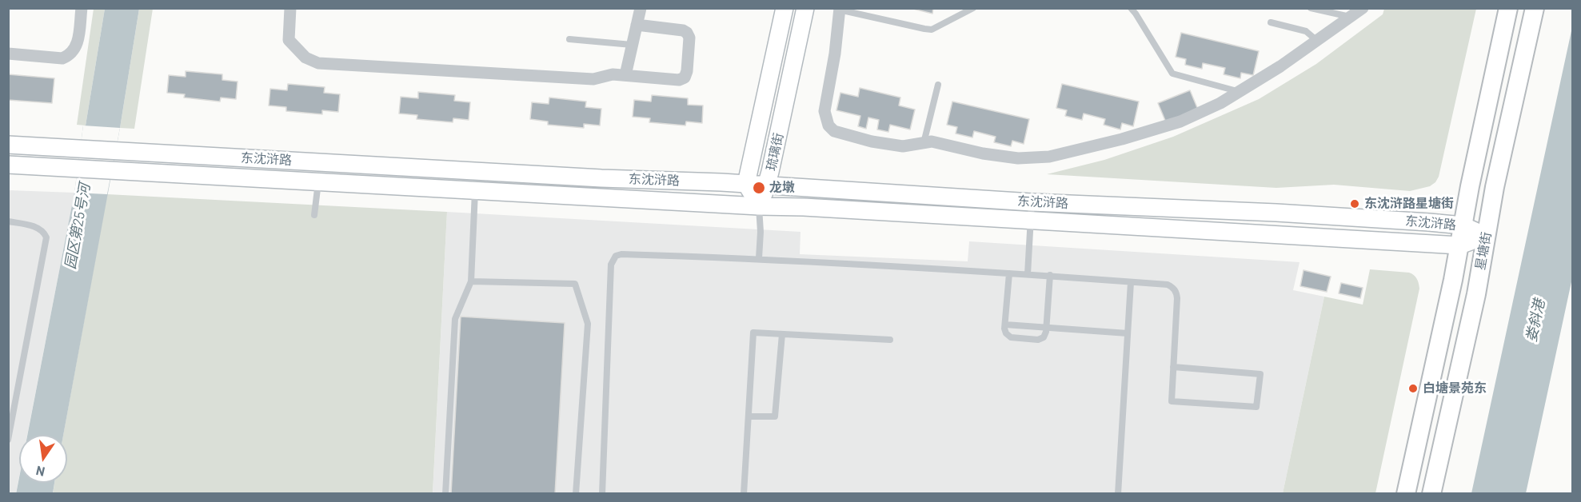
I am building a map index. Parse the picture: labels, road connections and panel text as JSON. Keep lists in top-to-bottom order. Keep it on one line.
{"streets":{"main road":["琉璃街","东沈浒路","星塘街"]},"crossings":[["琉璃街","东沈浒路"],["东沈浒路","星塘街"]],"water":["园区第25号河","娄斜港"],"places":["龙墩","东沈浒路星塘街","白塘景苑东"],"north":"bottom"}
